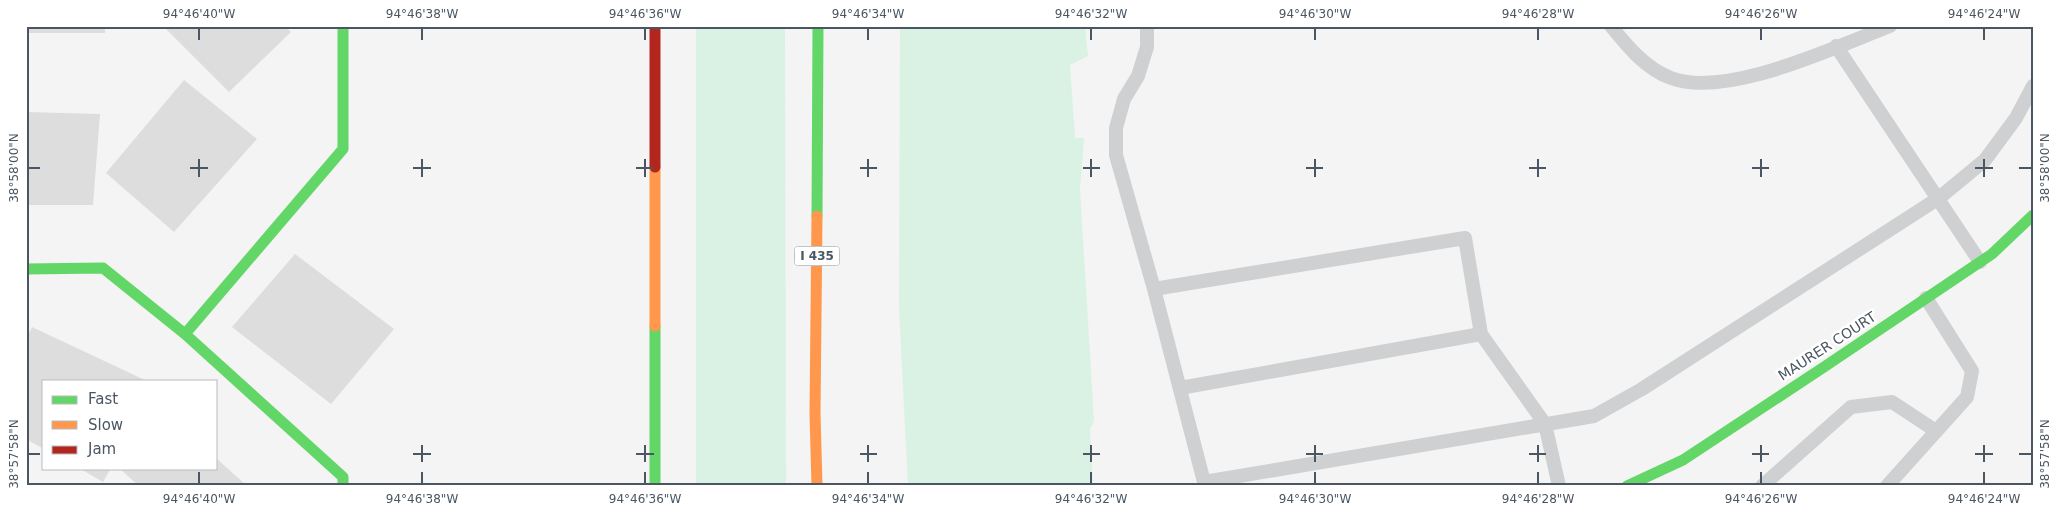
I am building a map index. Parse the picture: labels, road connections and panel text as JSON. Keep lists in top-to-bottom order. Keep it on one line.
{"streets":{"main road":["I 435","MAURER COURT"]},"legend":["Fast","Slow","Jam"],"coordinates":["94°46'40\"W","94°46'38\"W","94°46'36\"W","94°46'34\"W","94°46'32\"W","94°46'30\"W","94°46'28\"W","94°46'26\"W","94°46'24\"W","38°58'00\"N","38°57'58\"N"]}
